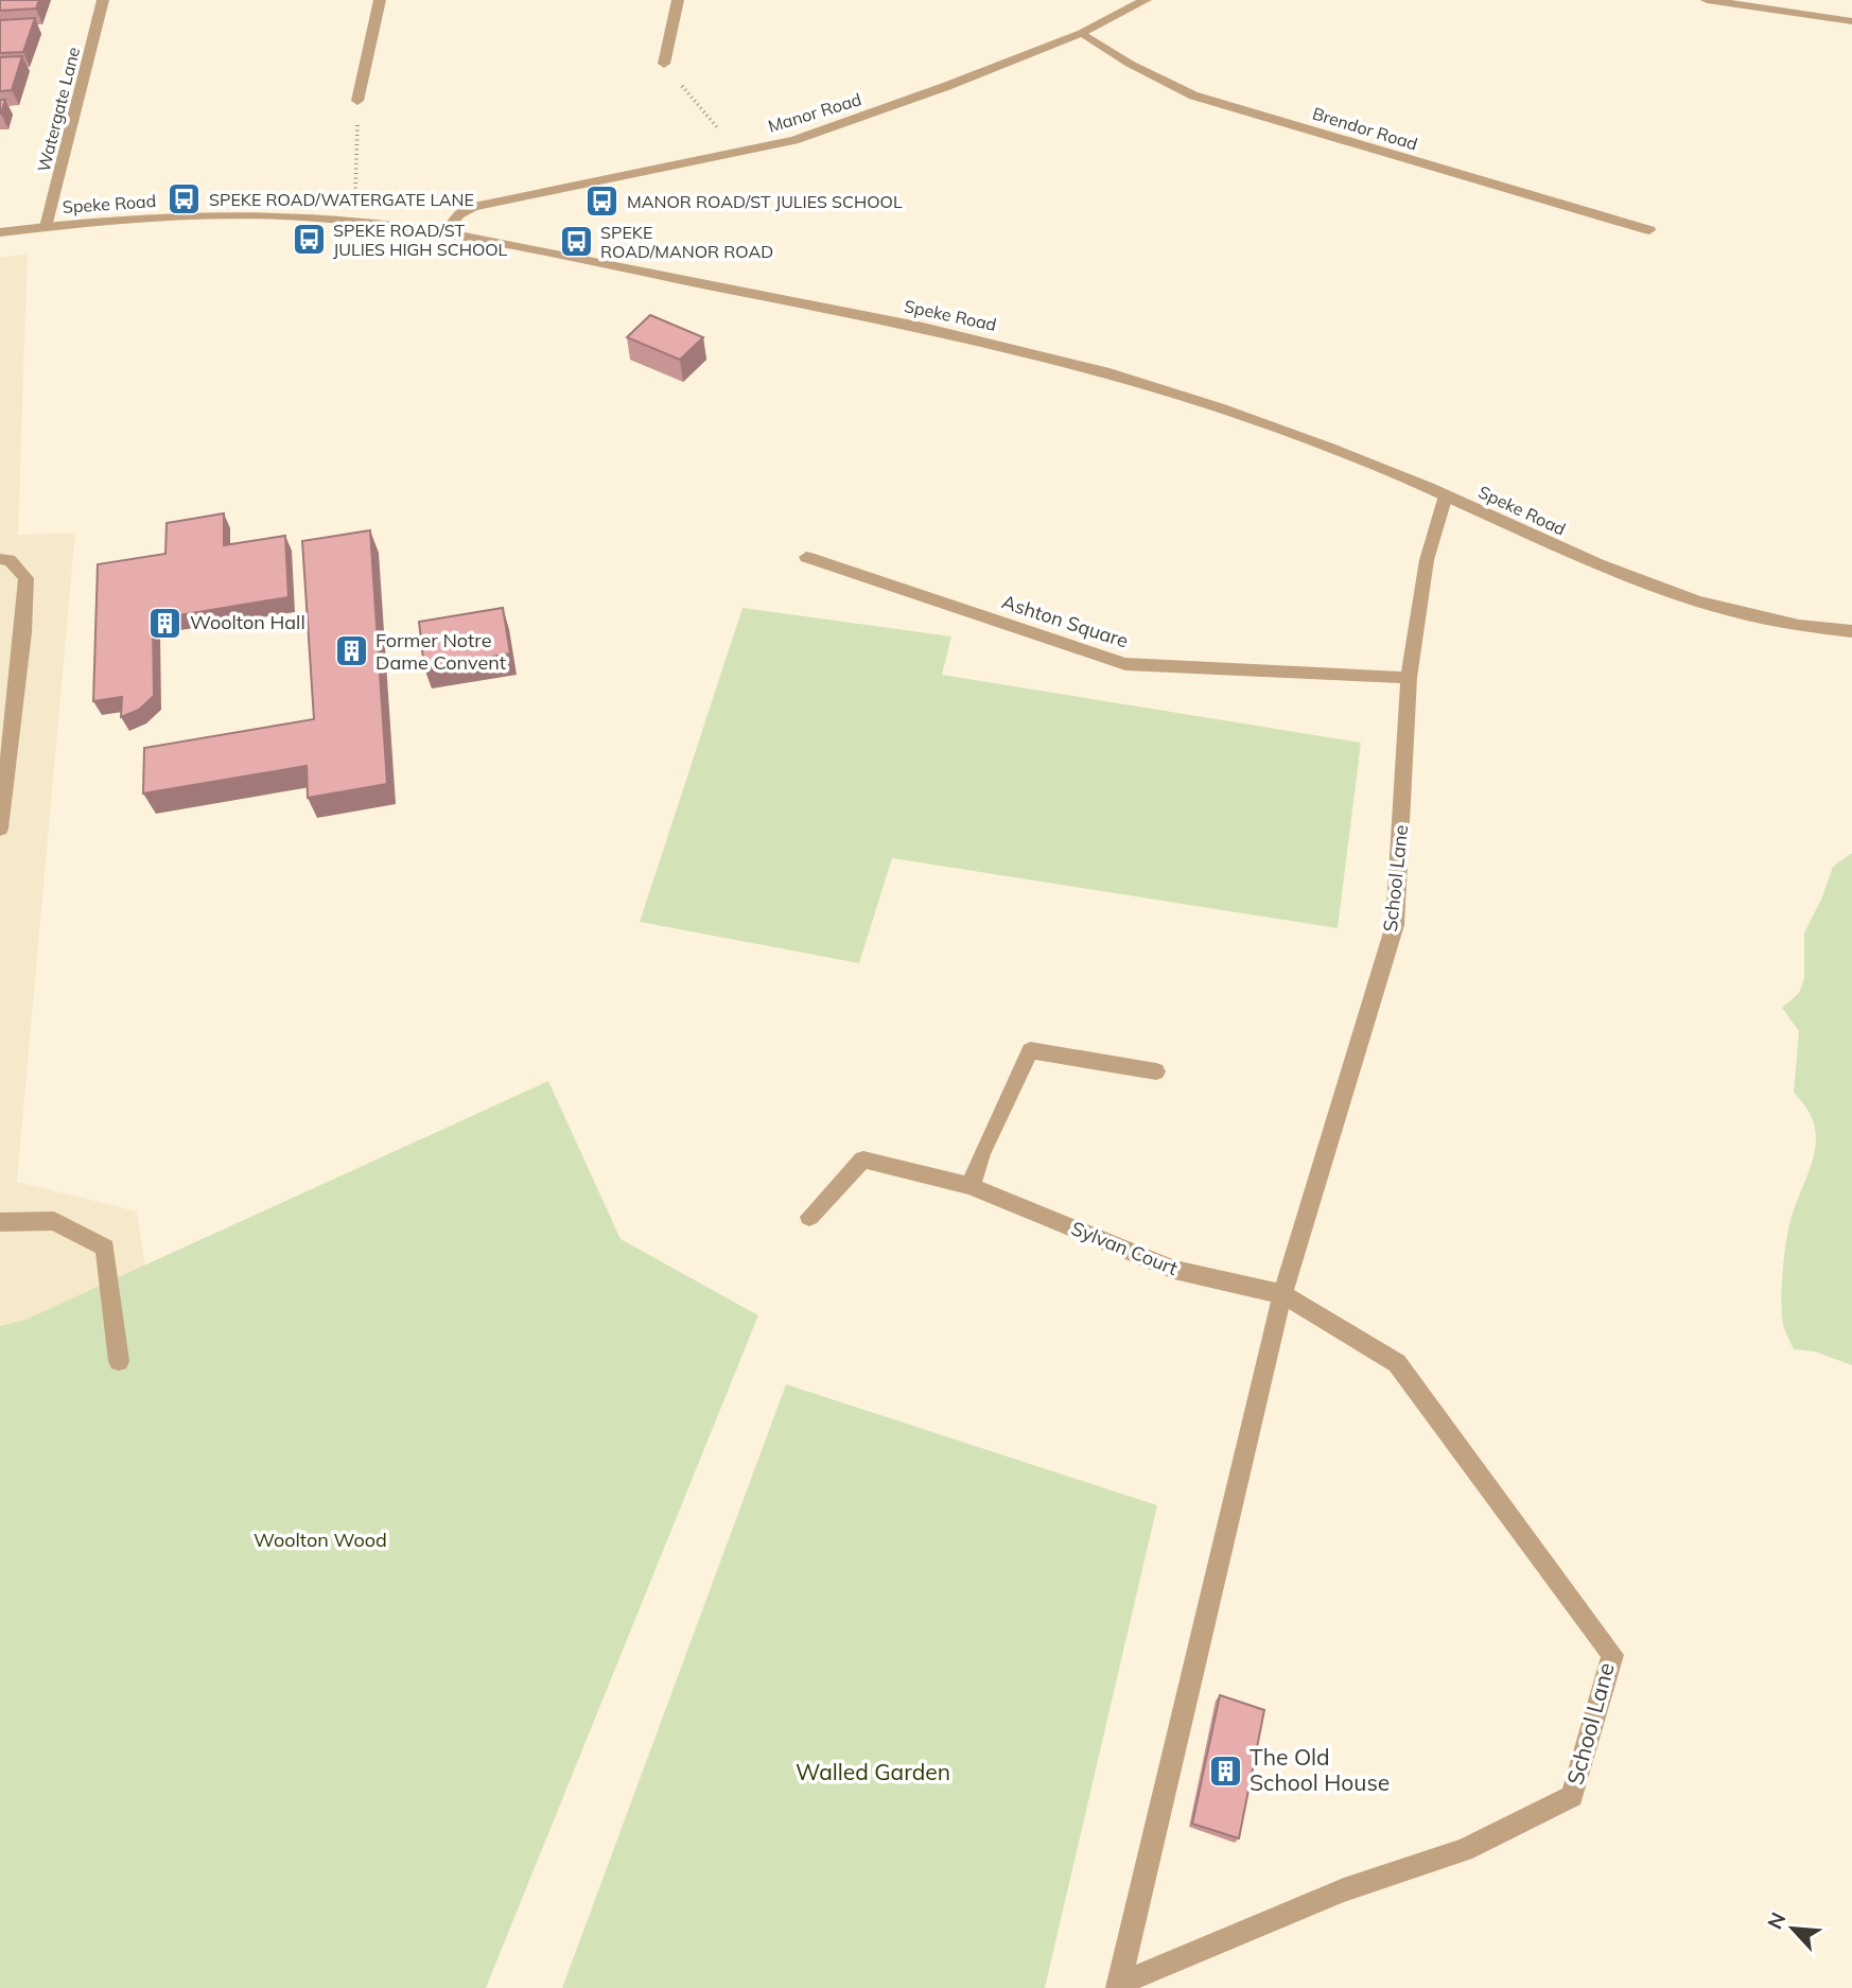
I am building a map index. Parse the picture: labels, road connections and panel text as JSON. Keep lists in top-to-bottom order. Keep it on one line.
{"streets":{"street":["Watergate Lane","Manor Road","Brendor Road","Speke Road","Ashton Square","School Lane","Sylvan Court"]},"crossings":[["Watergate Lane","Speke Road"],["Manor Road","Brendor Road"],["Manor Road","Speke Road"],["Speke Road","School Lane"],["Ashton Square","School Lane"],["School Lane","Sylvan Court"]],"parks":["Woolton Wood","Walled Garden"],"places":{"bus stop":["SPEKE ROAD/WATERGATE LANE","MANOR ROAD/ST JULIES SCHOOL","SPEKE ROAD/ST JULIES HIGH SCHOOL","SPEKE ROAD/MANOR ROAD"],"building":["Woolton Hall","Former Notre Dame Convent","The Old School House"]},"north":"top left"}
